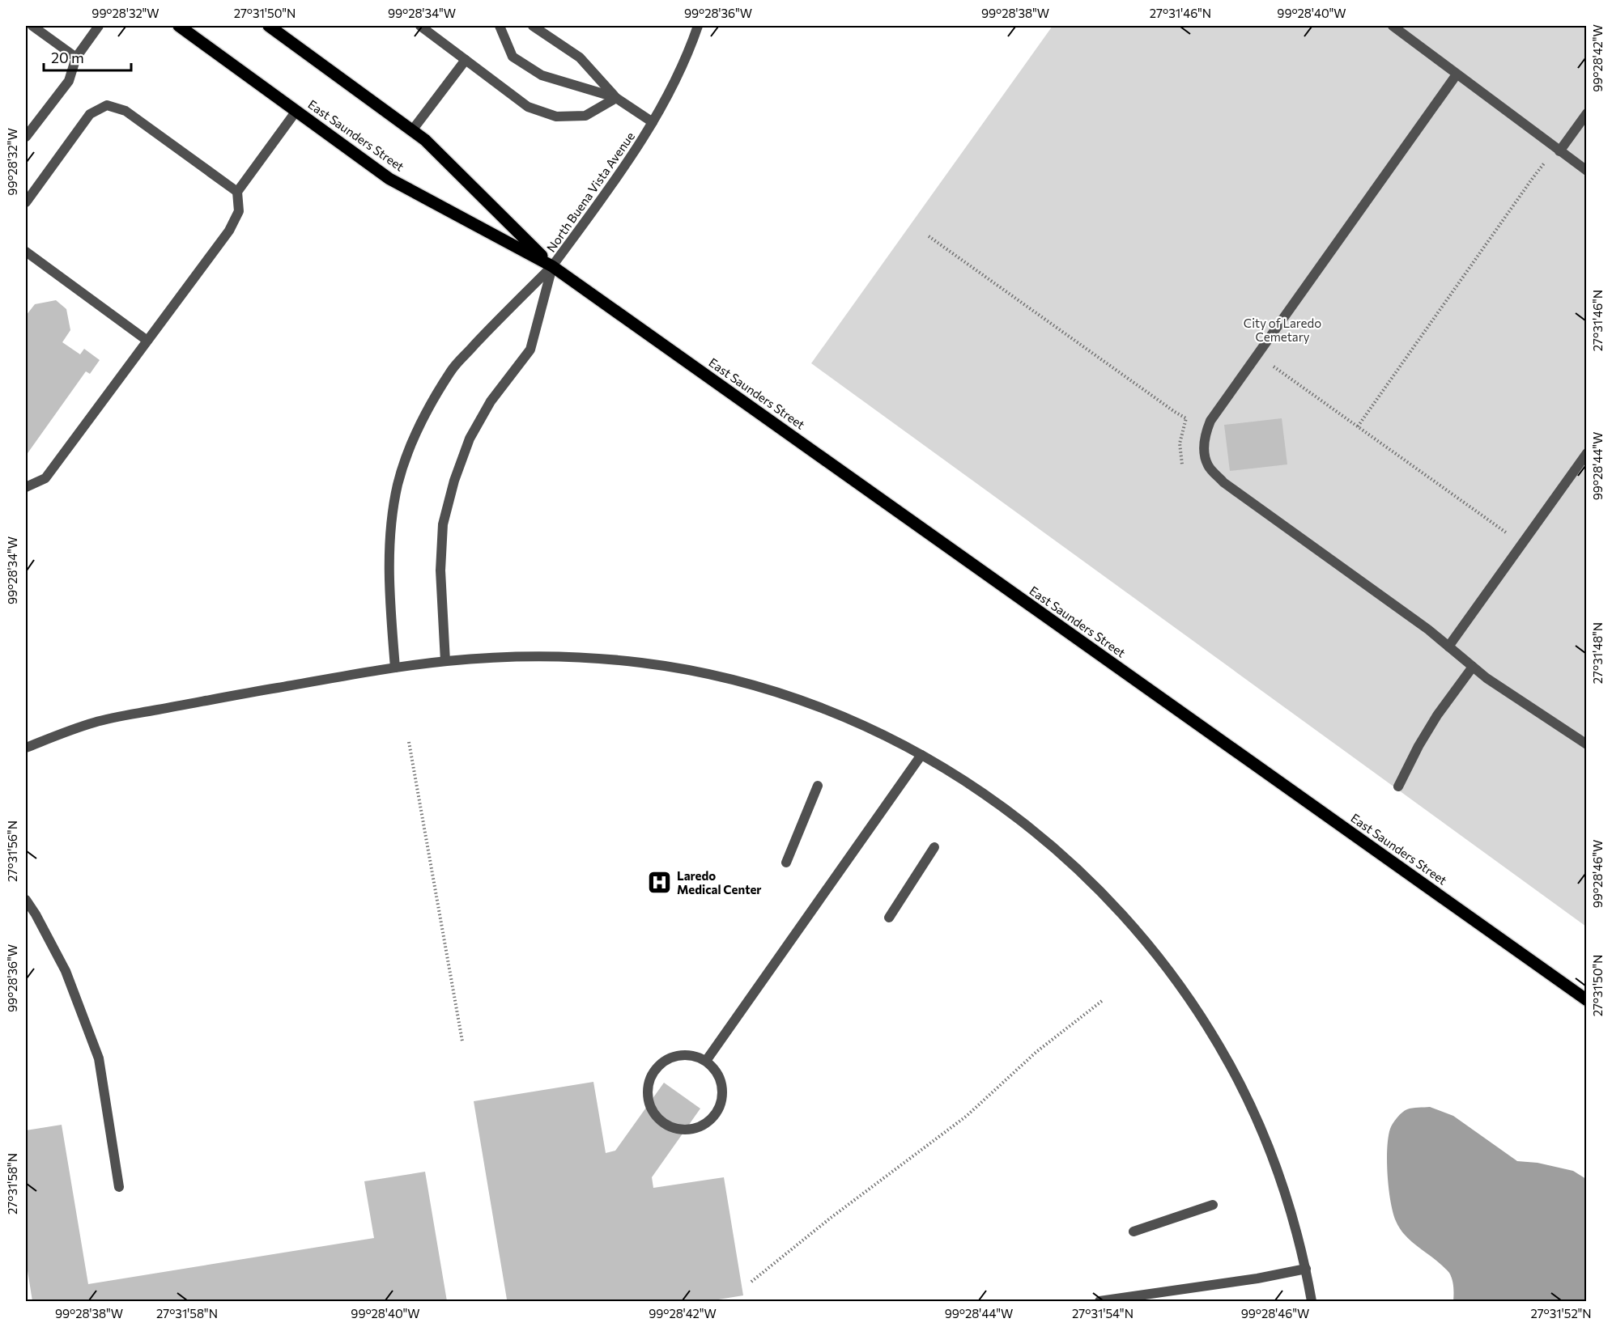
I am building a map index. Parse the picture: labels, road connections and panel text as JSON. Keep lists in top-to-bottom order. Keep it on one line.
{"streets":{"main road":["East Saunders Street"],"street":["North Buena Vista Avenue"]},"crossings":[["East Saunders Street","North Buena Vista Avenue"]],"parks":["City of Laredo Cemetary"],"places":{"hospital":["Laredo Medical Center"]},"scale_bar":"20 m","coordinates":["99°28'32\"W","27°31'50\"N","99°28'34\"W","99°28'36\"W","99°28'38\"W","27°31'46\"N","99°28'40\"W","99°28'42\"W","99°28'44\"W","27°31'48\"N","27°31'56\"N","99°28'46\"W","27°31'58\"N","27°31'54\"N","27°31'52\"N"]}
